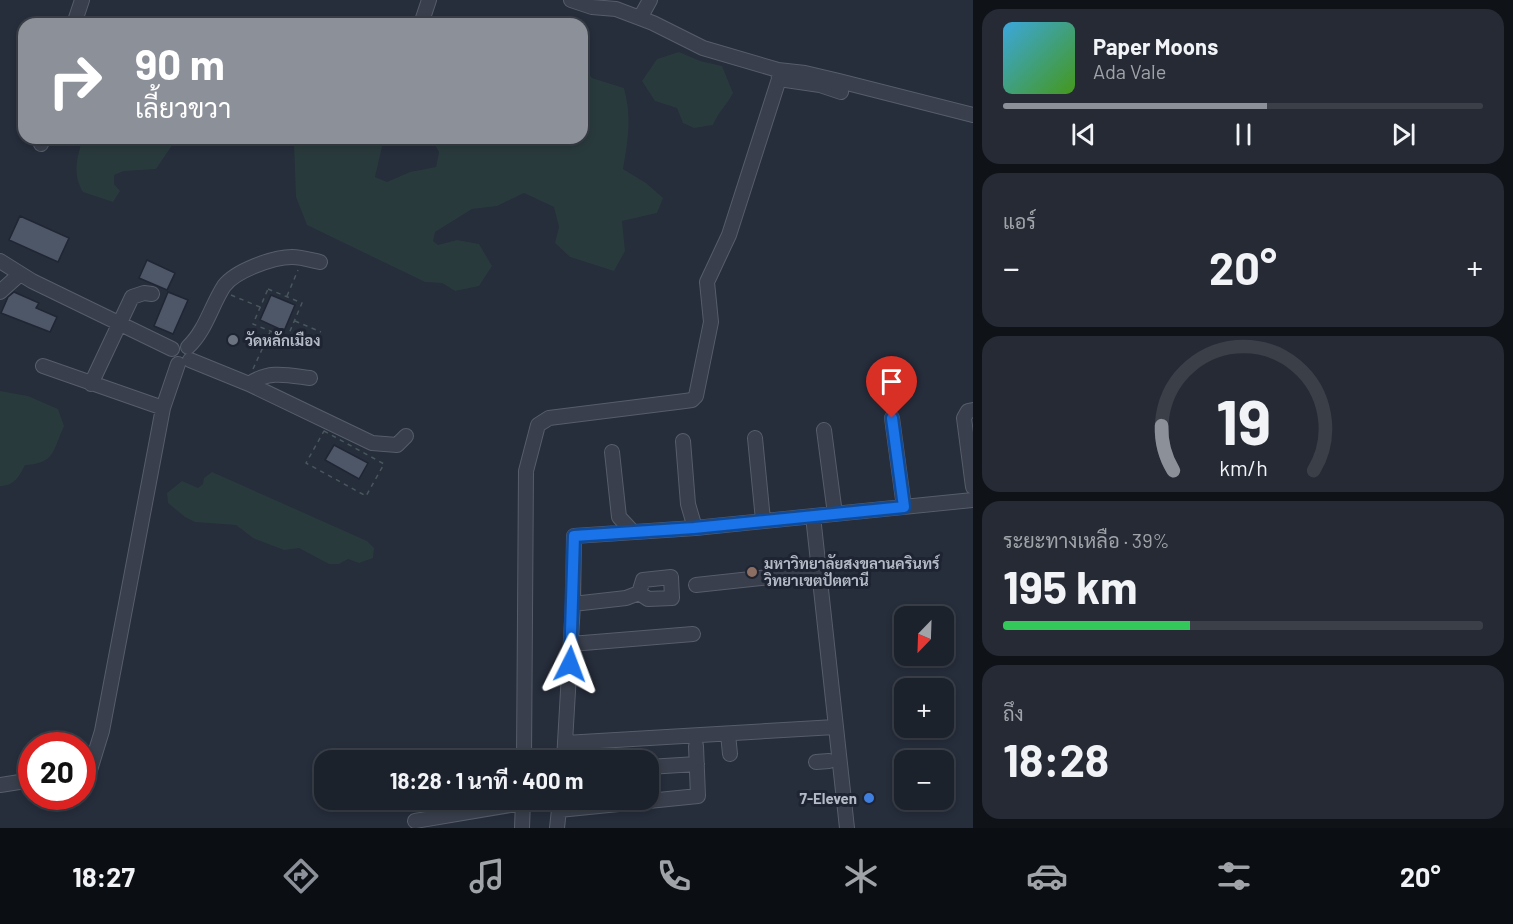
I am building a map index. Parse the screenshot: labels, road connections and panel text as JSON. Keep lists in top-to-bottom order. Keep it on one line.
{"places":["วัดหลักเมือง","มหาวิทยาลัยสงขลานครินทร์ วิทยาเขตปัตตานี","7-Eleven"],"north":"bottom left","page":{"turn":["90 m","เลี้ยวขวา"],"song":["Paper Moons","Ada Vale"],"tile":["แอร์",["ระยะทางเหลือ · 39%","195 km"],["ถึง","18:28"]],"heat":["−","20°","+"],"map_buttons":["+","−"],"limit":"20","trip":"18:28 · 1 นาที · 400 m","tabs":["18:27","20°"],"gauge":["19","km/h"]}}
